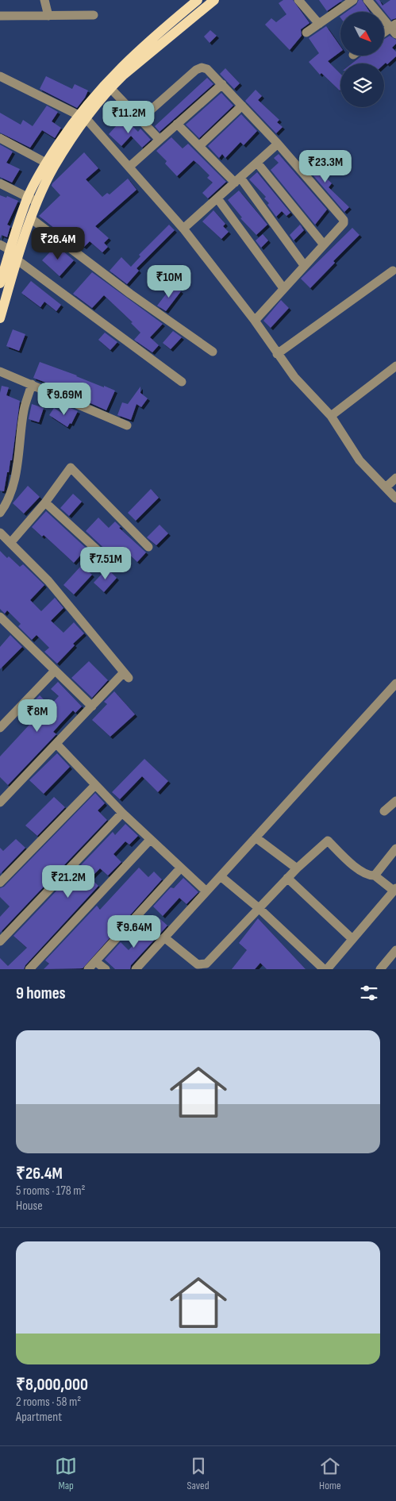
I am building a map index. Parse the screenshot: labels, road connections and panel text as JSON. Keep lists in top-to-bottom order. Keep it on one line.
{"north":"bottom right","page":{"price":["₹11.2M","₹23.3M","₹26.4M","₹10M","₹9.69M","₹7.51M","₹8M","₹21.2M","₹9.64M"],"heading":"9 homes","list":[{"name":"₹26.4M","note":"5 rooms · 178 m² · House"},{"name":"₹8,000,000","note":"2 rooms · 58 m² · Apartment"}],"tabs":["Map","Saved","Home"]}}
